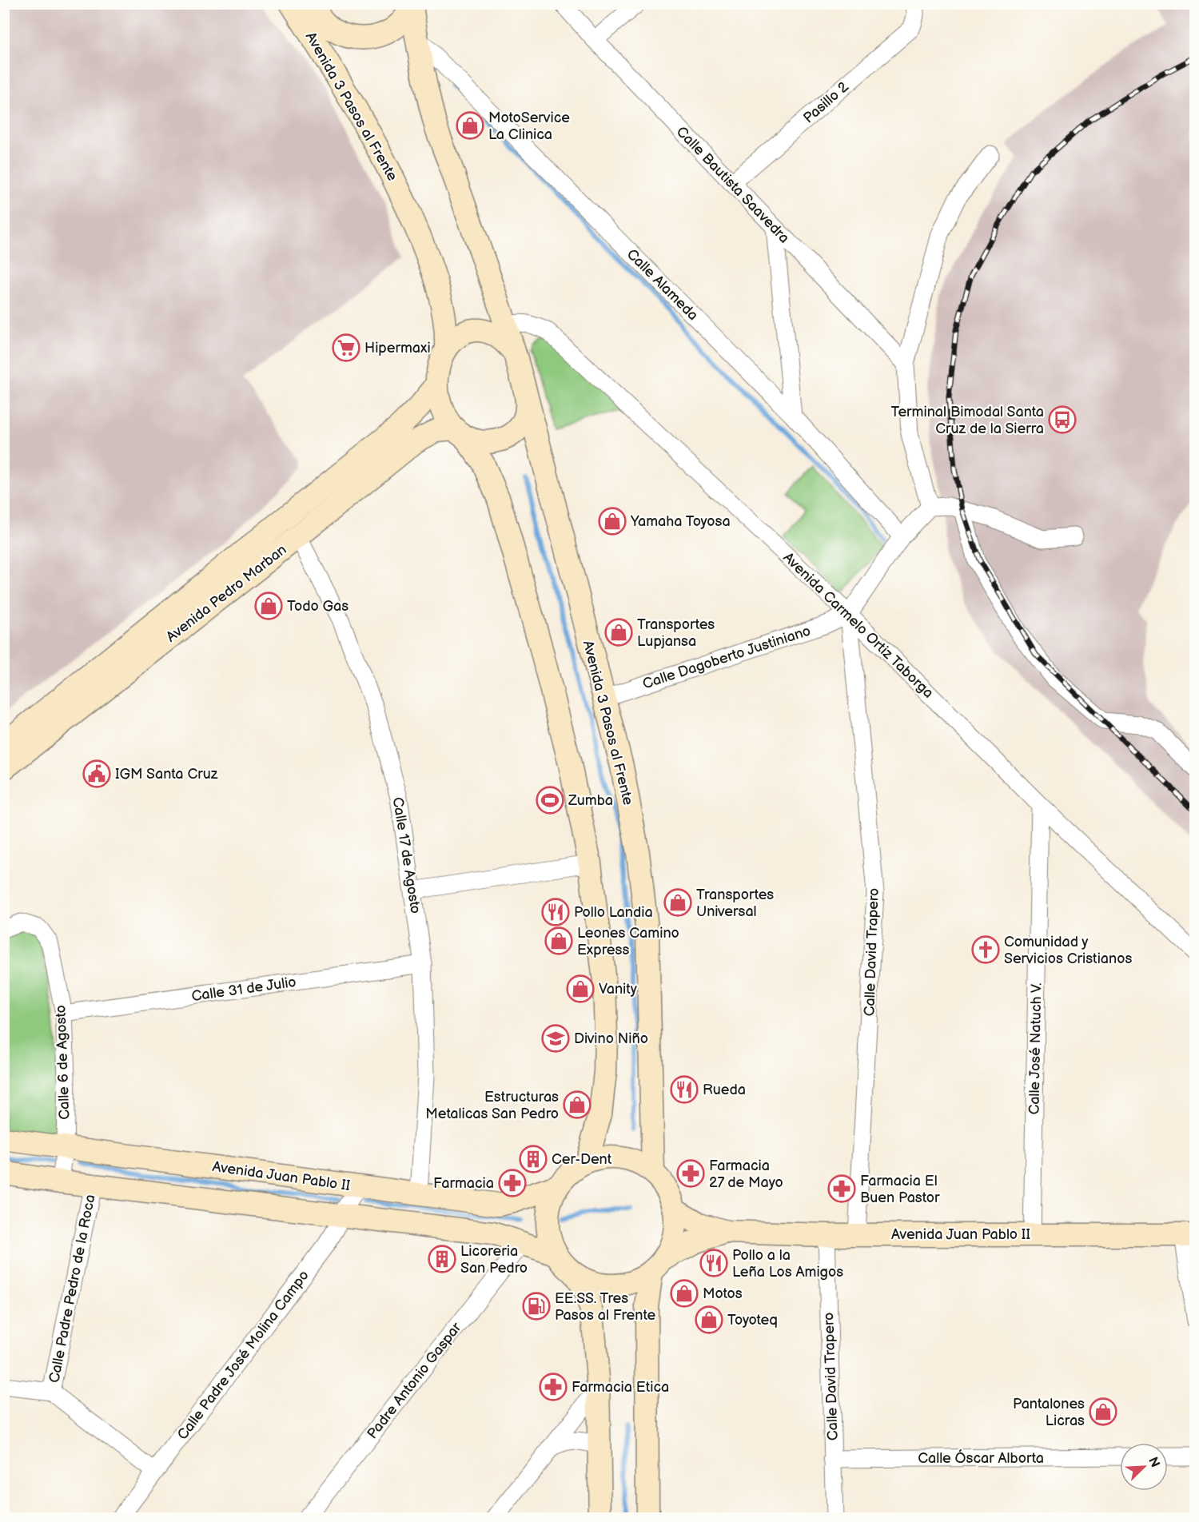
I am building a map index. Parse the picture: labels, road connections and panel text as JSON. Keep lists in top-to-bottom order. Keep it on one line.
{"streets":{"main road":["Avenida 3 Pasos al Frente","Avenida Pedro Marban","Avenida Juan Pablo II"],"street":["Pasillo 2","Calle Bautista Saavedra","Calle Alameda","Avenida Carmelo Ortiz Taborga","Calle Dagoberto Justiniano","Calle 17 de Agosto","Calle David Trapero","Calle 31 de Julio","Calle José Natuch V.","Calle 6 de Agosto","Calle Padre Pedro de la Roca","Calle Padre José Molina Campo","Padre Antonio Gaspar","Calle Óscar Alborta"]},"crossings":[["Pasillo 2","Calle Bautista Saavedra"],["Avenida 3 Pasos al Frente","Avenida Pedro Marban"],["Avenida 3 Pasos al Frente","Calle Dagoberto Justiniano"],["Avenida 3 Pasos al Frente","Avenida Juan Pablo II"],["Avenida Pedro Marban","Calle 17 de Agosto"],["Avenida Carmelo Ortiz Taborga","Calle Dagoberto Justiniano"],["Avenida Carmelo Ortiz Taborga","Calle David Trapero"],["Avenida Carmelo Ortiz Taborga","Calle José Natuch V."],["Calle Dagoberto Justiniano","Calle David Trapero"],["Calle 17 de Agosto","Calle 31 de Julio"],["Calle 17 de Agosto","Avenida Juan Pablo II"],["Calle David Trapero","Avenida Juan Pablo II"],["Calle David Trapero","Calle Óscar Alborta"],["Calle 31 de Julio","Calle 6 de Agosto"],["Calle José Natuch V.","Avenida Juan Pablo II"],["Calle 6 de Agosto","Avenida Juan Pablo II"],["Avenida Juan Pablo II","Calle Padre José Molina Campo"]],"places":{"shop":["MotoService La Clinica","Yamaha Toyosa","Todo Gas","Transportes Lupjansa","Transportes Universal","Leones Camino Express","Vanity","Estructuras Metalicas San Pedro","Motos","Toyoteq","Pantalones Licras"],"supermarket":["Hipermaxi"],"bus stop":["Terminal Bimodal Santa Cruz de la Sierra"],"public building":["IGM Santa Cruz"],"sports":["Zumba"],"restaurant":["Pollo Landia","Rueda","Pollo a la Leña Los Amigos"],"church":["Comunidad y Servicios Cristianos"],"school or university":["Divino Niño"],"building":["Cer-Dent","Licoreria San Pedro"],"pharmacy":["Farmacia 27 de Mayo","Farmacia","Farmacia El Buen Pastor","Farmacia Etica"],"fuel station":["EE.SS. Tres Pasos al Frente"]},"north":"top right"}
